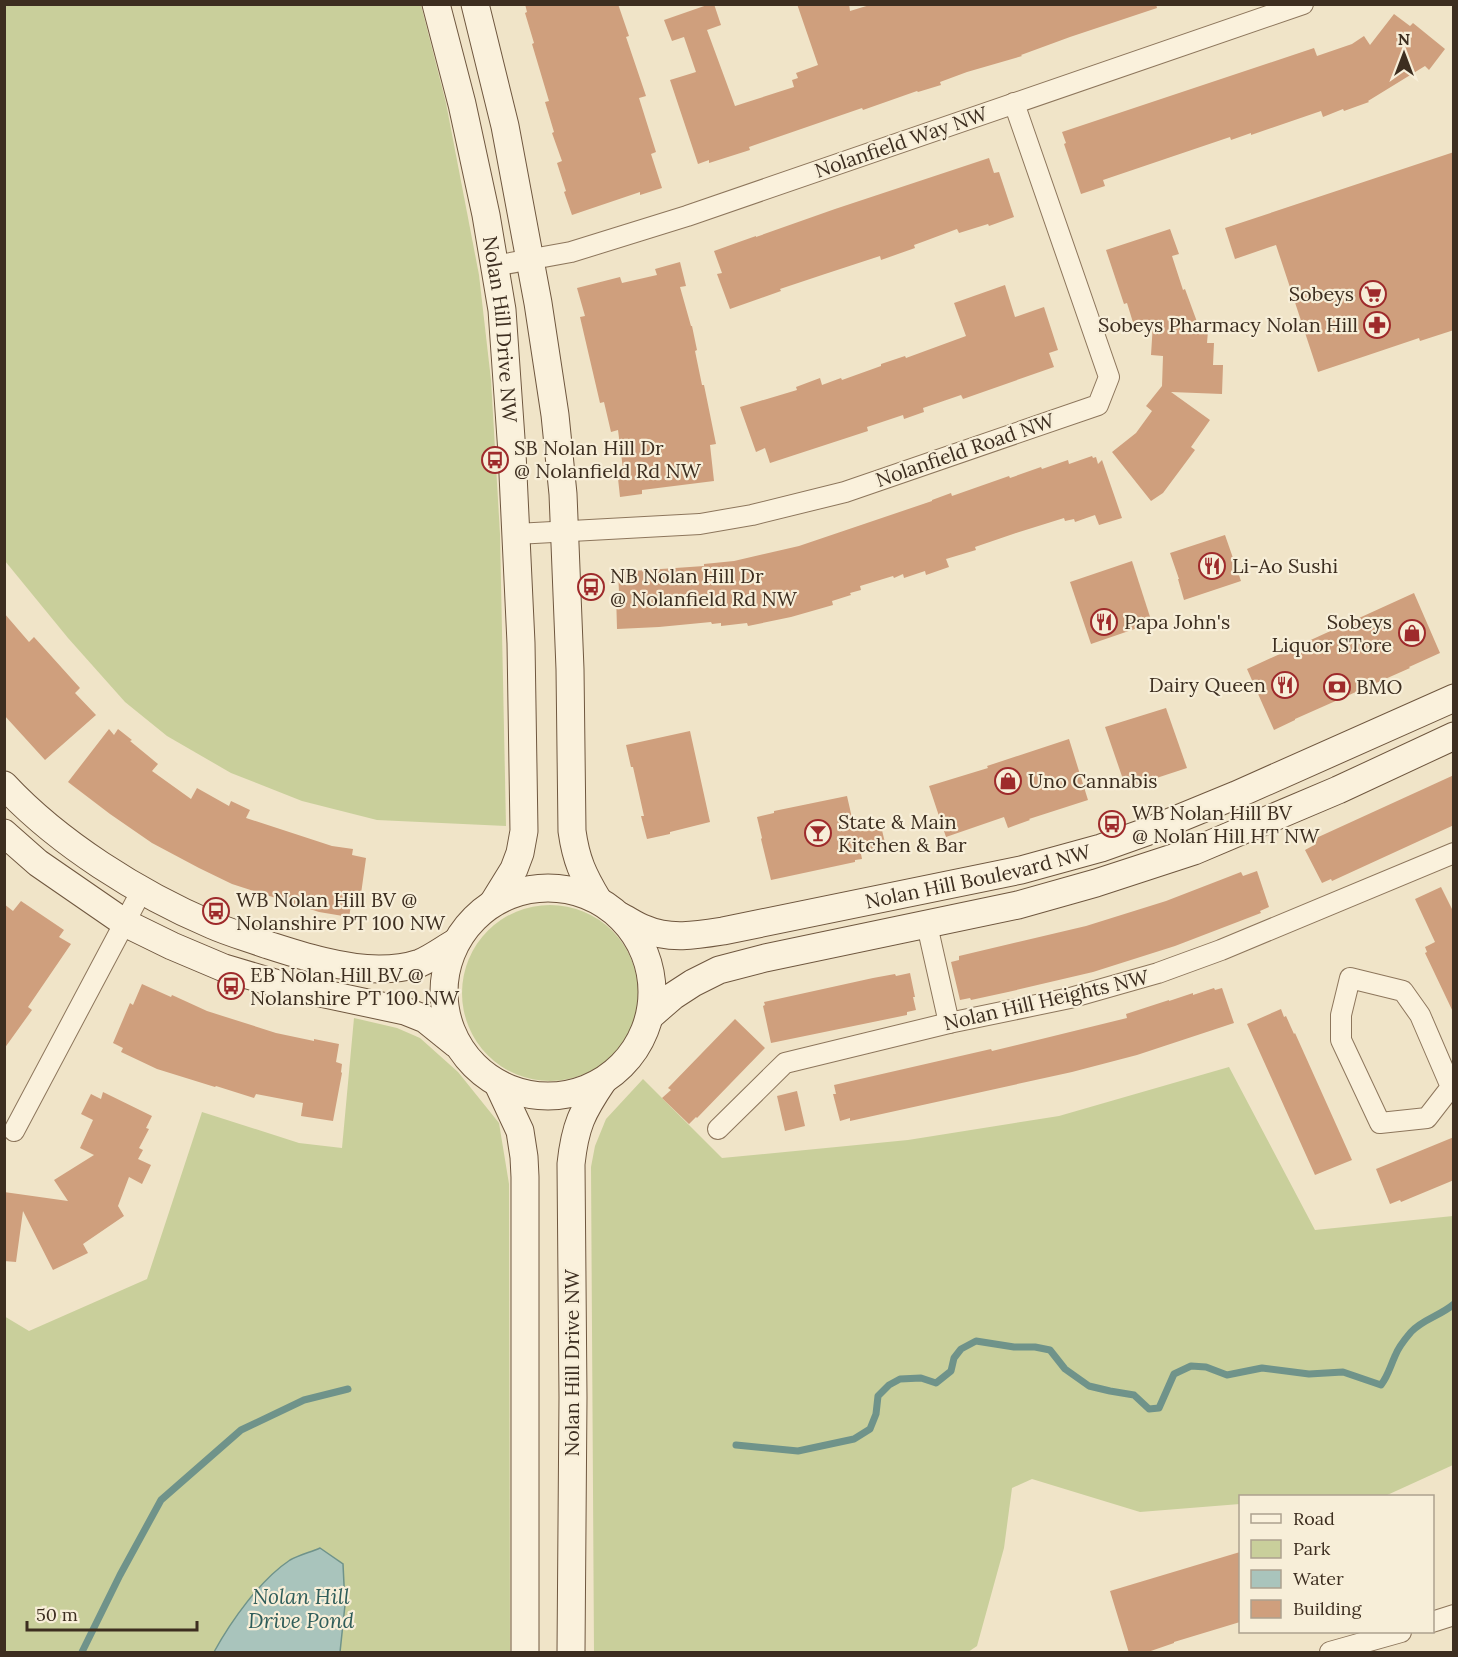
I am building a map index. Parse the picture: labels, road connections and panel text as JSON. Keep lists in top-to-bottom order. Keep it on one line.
{"streets":{"street":["Nolanfield Way NW","Nolan Hill Drive NW","Nolanfield Road NW","Nolan Hill Boulevard NW","Nolan Hill Heights NW"]},"crossings":[["Nolanfield Way NW","Nolan Hill Drive NW"],["Nolanfield Way NW","Nolanfield Road NW"],["Nolan Hill Drive NW","Nolanfield Road NW"],["Nolan Hill Drive NW","Nolan Hill Boulevard NW"]],"water":["Nolan Hill Drive Pond"],"places":{"supermarket":["Sobeys"],"pharmacy":["Sobeys Pharmacy Nolan Hill"],"bus stop":["SB Nolan Hill Dr @ Nolanfield Rd NW","NB Nolan Hill Dr @ Nolanfield Rd NW","WB Nolan Hill BV @ Nolan Hill HT NW","WB Nolan Hill BV @ Nolanshire PT 100 NW","EB Nolan Hill BV @ Nolanshire PT 100 NW"],"restaurant":["Li-Ao Sushi","Papa John's","Dairy Queen"],"shop":["Sobeys Liquor STore","Uno Cannabis"],"bank":["BMO"],"bar":["State & Main Kitchen & Bar"]},"legend":["Road","Park","Water","Building"],"scale_bar":"50 m","north":"top"}
